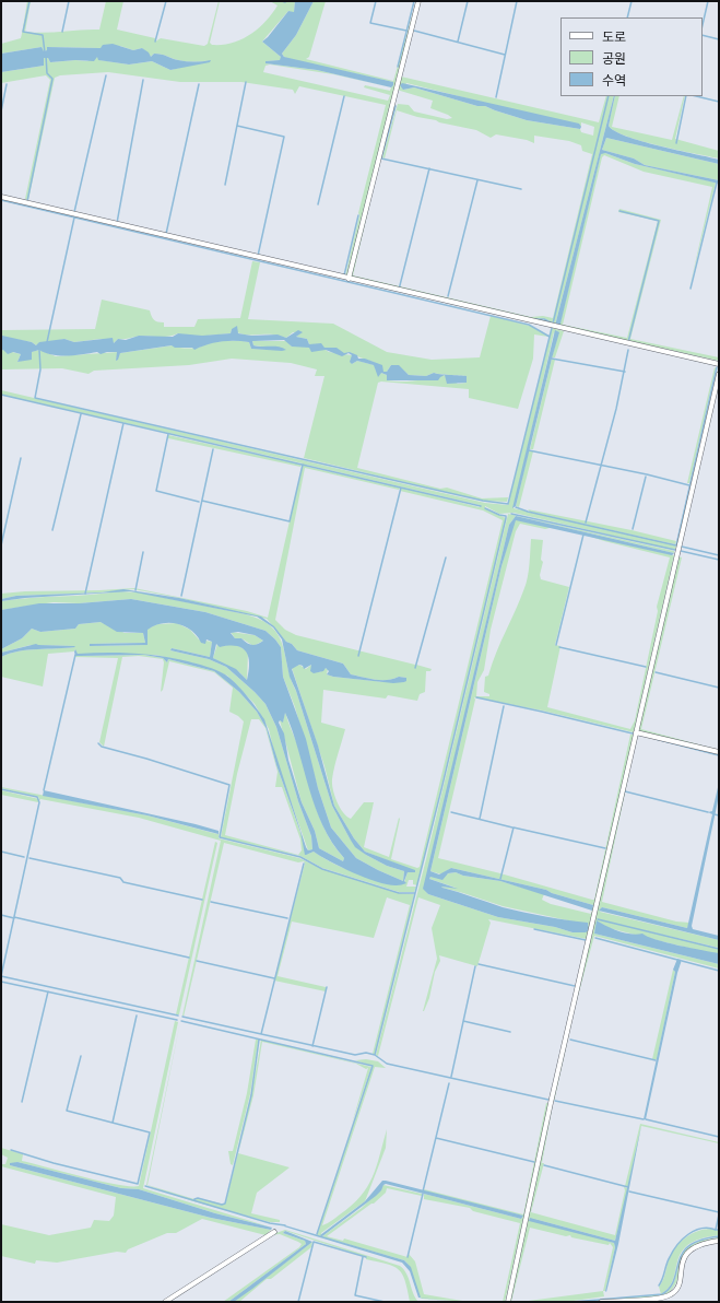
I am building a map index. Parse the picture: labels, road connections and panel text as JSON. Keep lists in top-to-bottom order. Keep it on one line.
{"legend":["도로","공원","수역"]}
